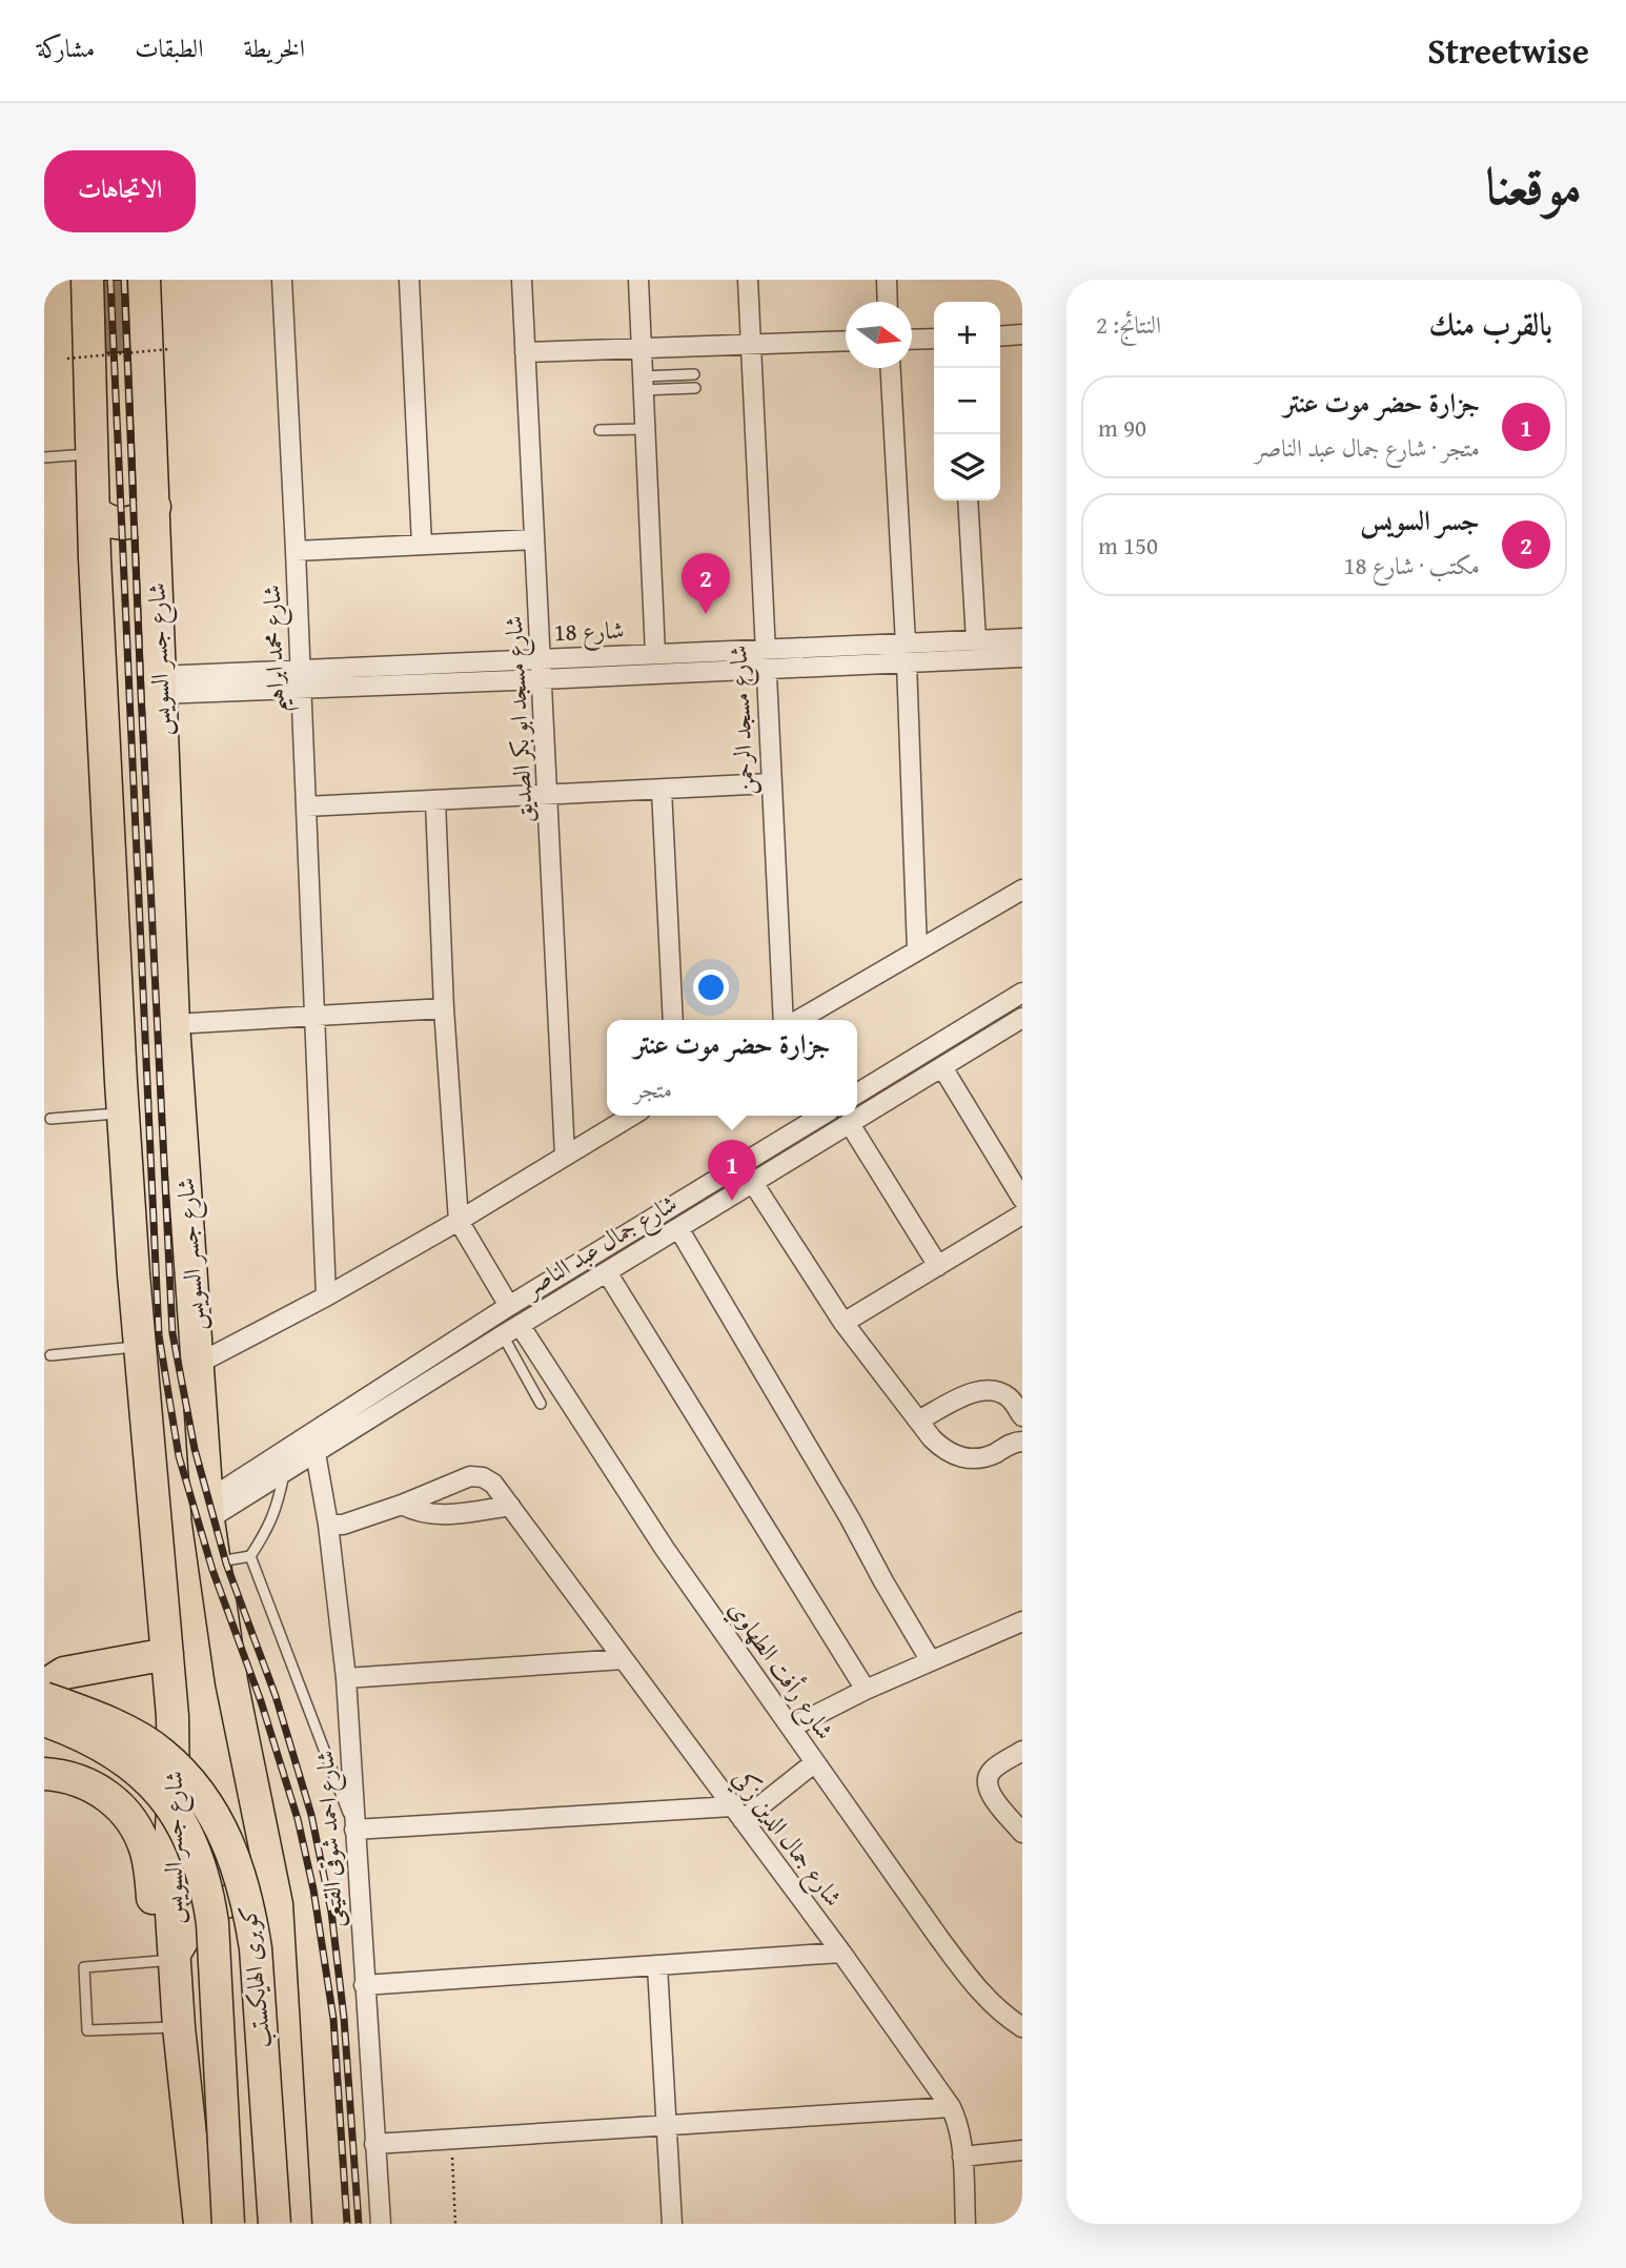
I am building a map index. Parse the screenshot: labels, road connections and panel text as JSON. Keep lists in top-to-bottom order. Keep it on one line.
{"streets":{"main road":["شارع جسر السويس","كوبرى الهايكستب"],"street":["شارع 18","شارع محمد ابراهيم","شارع مسجد ابو بكر الصديق","شارع مسجد الرحمن","شارع جمال عبد الناصر","شارع رأفت الطهاوي","شارع جمال الدين زكي","شارع احمد شوقى القيعى"]},"crossings":[["شارع 18","شارع محمد ابراهيم"],["شارع 18","شارع جسر السويس"],["شارع 18","شارع مسجد ابو بكر الصديق"],["شارع 18","شارع مسجد الرحمن"],["شارع جسر السويس","شارع جمال عبد الناصر"],["شارع جمال عبد الناصر","شارع رأفت الطهاوي"],["شارع جمال عبد الناصر","شارع احمد شوقى القيعى"],["شارع جمال الدين زكي","شارع احمد شوقى القيعى"]],"north":"right","page":{"header":"Streetwise","nav":["الخريطة","الطبقات","مشاركة"],"title":"موقعنا","buttons":"الاتجاهات","heading":["بالقرب منك","النتائج: 2"],"map_buttons":["+","−"],"list":[{"mark":"1","name":"جزارة حضر موت عنتر","note":"متجر · شارع جمال عبد الناصر","value":"90 m"},{"mark":"2","name":"جسر السويس","note":"مكتب · شارع 18","value":"150 m"}],"pins":["2","1"],"popup":["جزارة حضر موت عنتر","متجر"]}}
